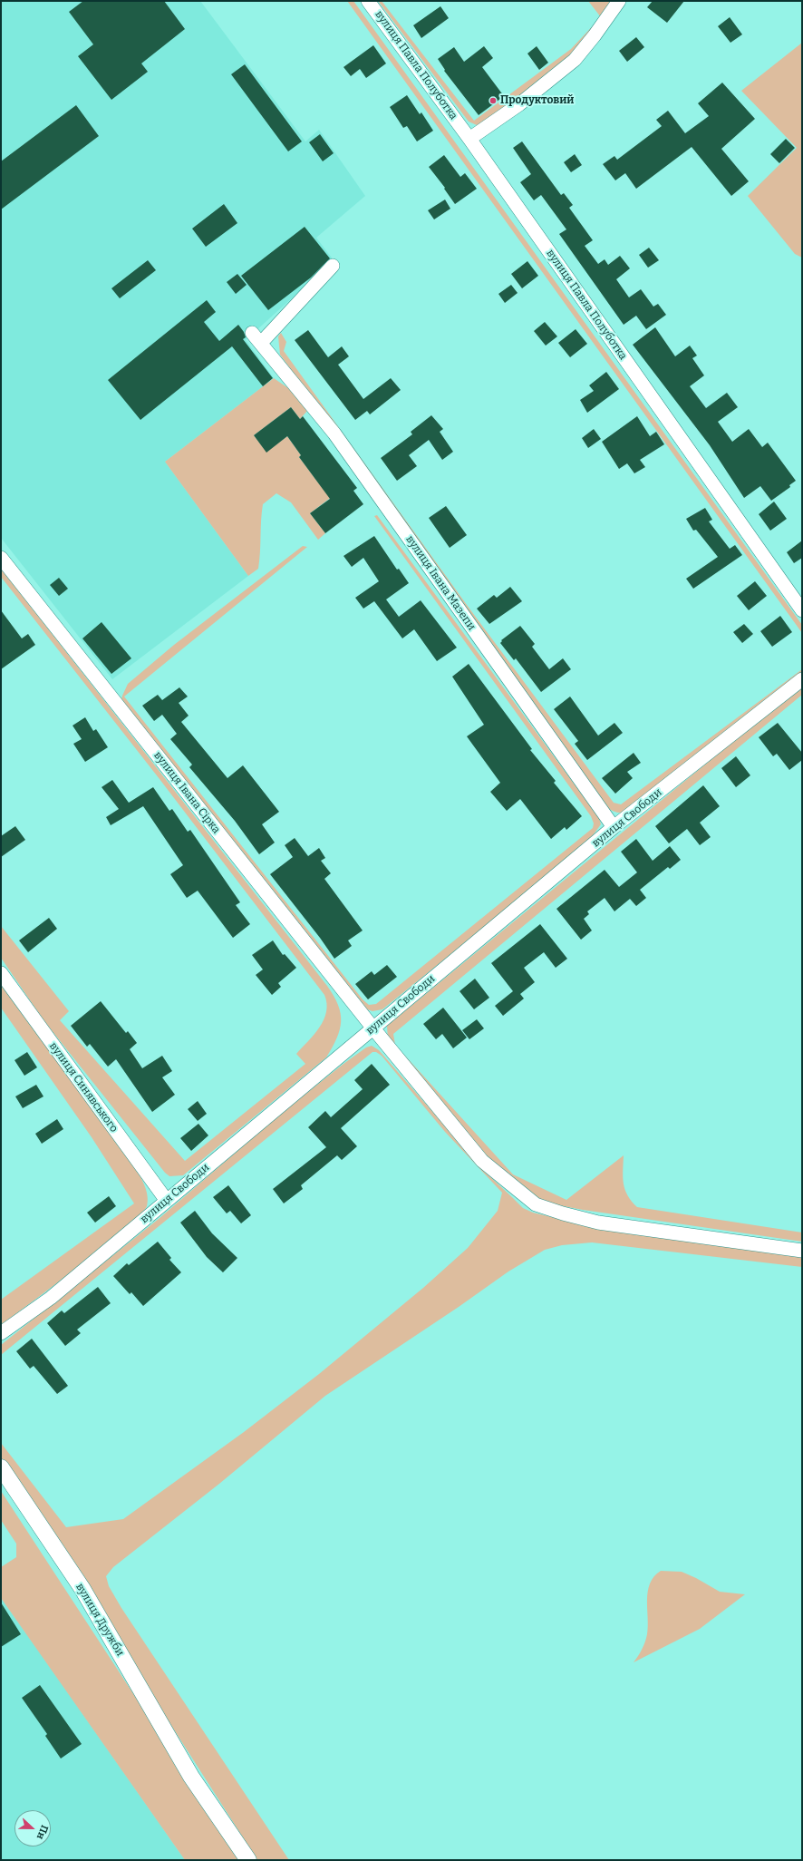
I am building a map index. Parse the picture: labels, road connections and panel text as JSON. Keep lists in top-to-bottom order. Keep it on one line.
{"streets":{"street":["вулиця Павла Полуботка","вулиця Івана Мазепи","вулиця Івана Сірка","вулиця Свободи","вулиця Синявського","вулиця Дружби"]},"crossings":[["вулиця Івана Мазепи","вулиця Свободи"],["вулиця Івана Сірка","вулиця Свободи"],["вулиця Свободи","вулиця Синявського"]],"places":["Продуктовий"],"north":"right"}
